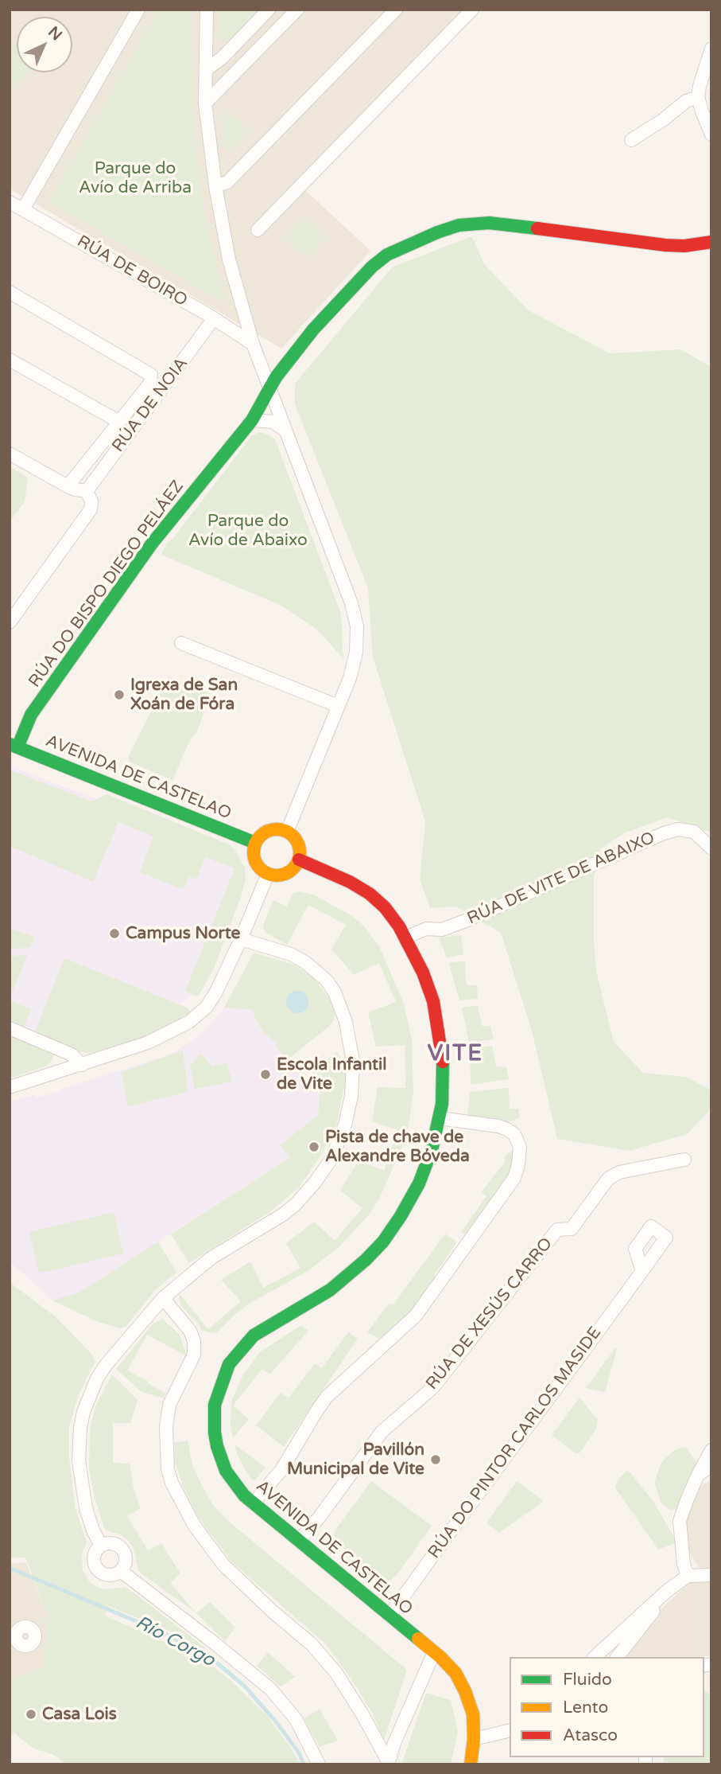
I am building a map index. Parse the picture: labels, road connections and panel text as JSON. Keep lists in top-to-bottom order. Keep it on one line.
{"streets":{"street":["RÚA DE BOIRO","RÚA DE NOIA","RÚA DO BISPO DIEGO PELÁEZ","AVENIDA DE CASTELAO","RÚA DE VITE DE ABAIXO","RÚA DE XESÚS CARRO","RÚA DO PINTOR CARLOS MASIDE"]},"crossings":[["RÚA DE BOIRO","RÚA DE NOIA"],["RÚA DO BISPO DIEGO PELÁEZ","AVENIDA DE CASTELAO"],["AVENIDA DE CASTELAO","RÚA DE VITE DE ABAIXO"],["AVENIDA DE CASTELAO","RÚA DE XESÚS CARRO"],["AVENIDA DE CASTELAO","RÚA DO PINTOR CARLOS MASIDE"]],"districts":["VITE"],"water":["Río Corgo"],"parks":["Parque do Avío de Arriba","Parque do Avío de Abaixo"],"places":["Igrexa de San Xoán de Fóra","Campus Norte","Escola Infantil de Vite","Pista de chave de Alexandre Bóveda","Pavillón Municipal de Vite","Casa Lois"],"legend":["Fluido","Lento","Atasco"],"north":"top right"}
